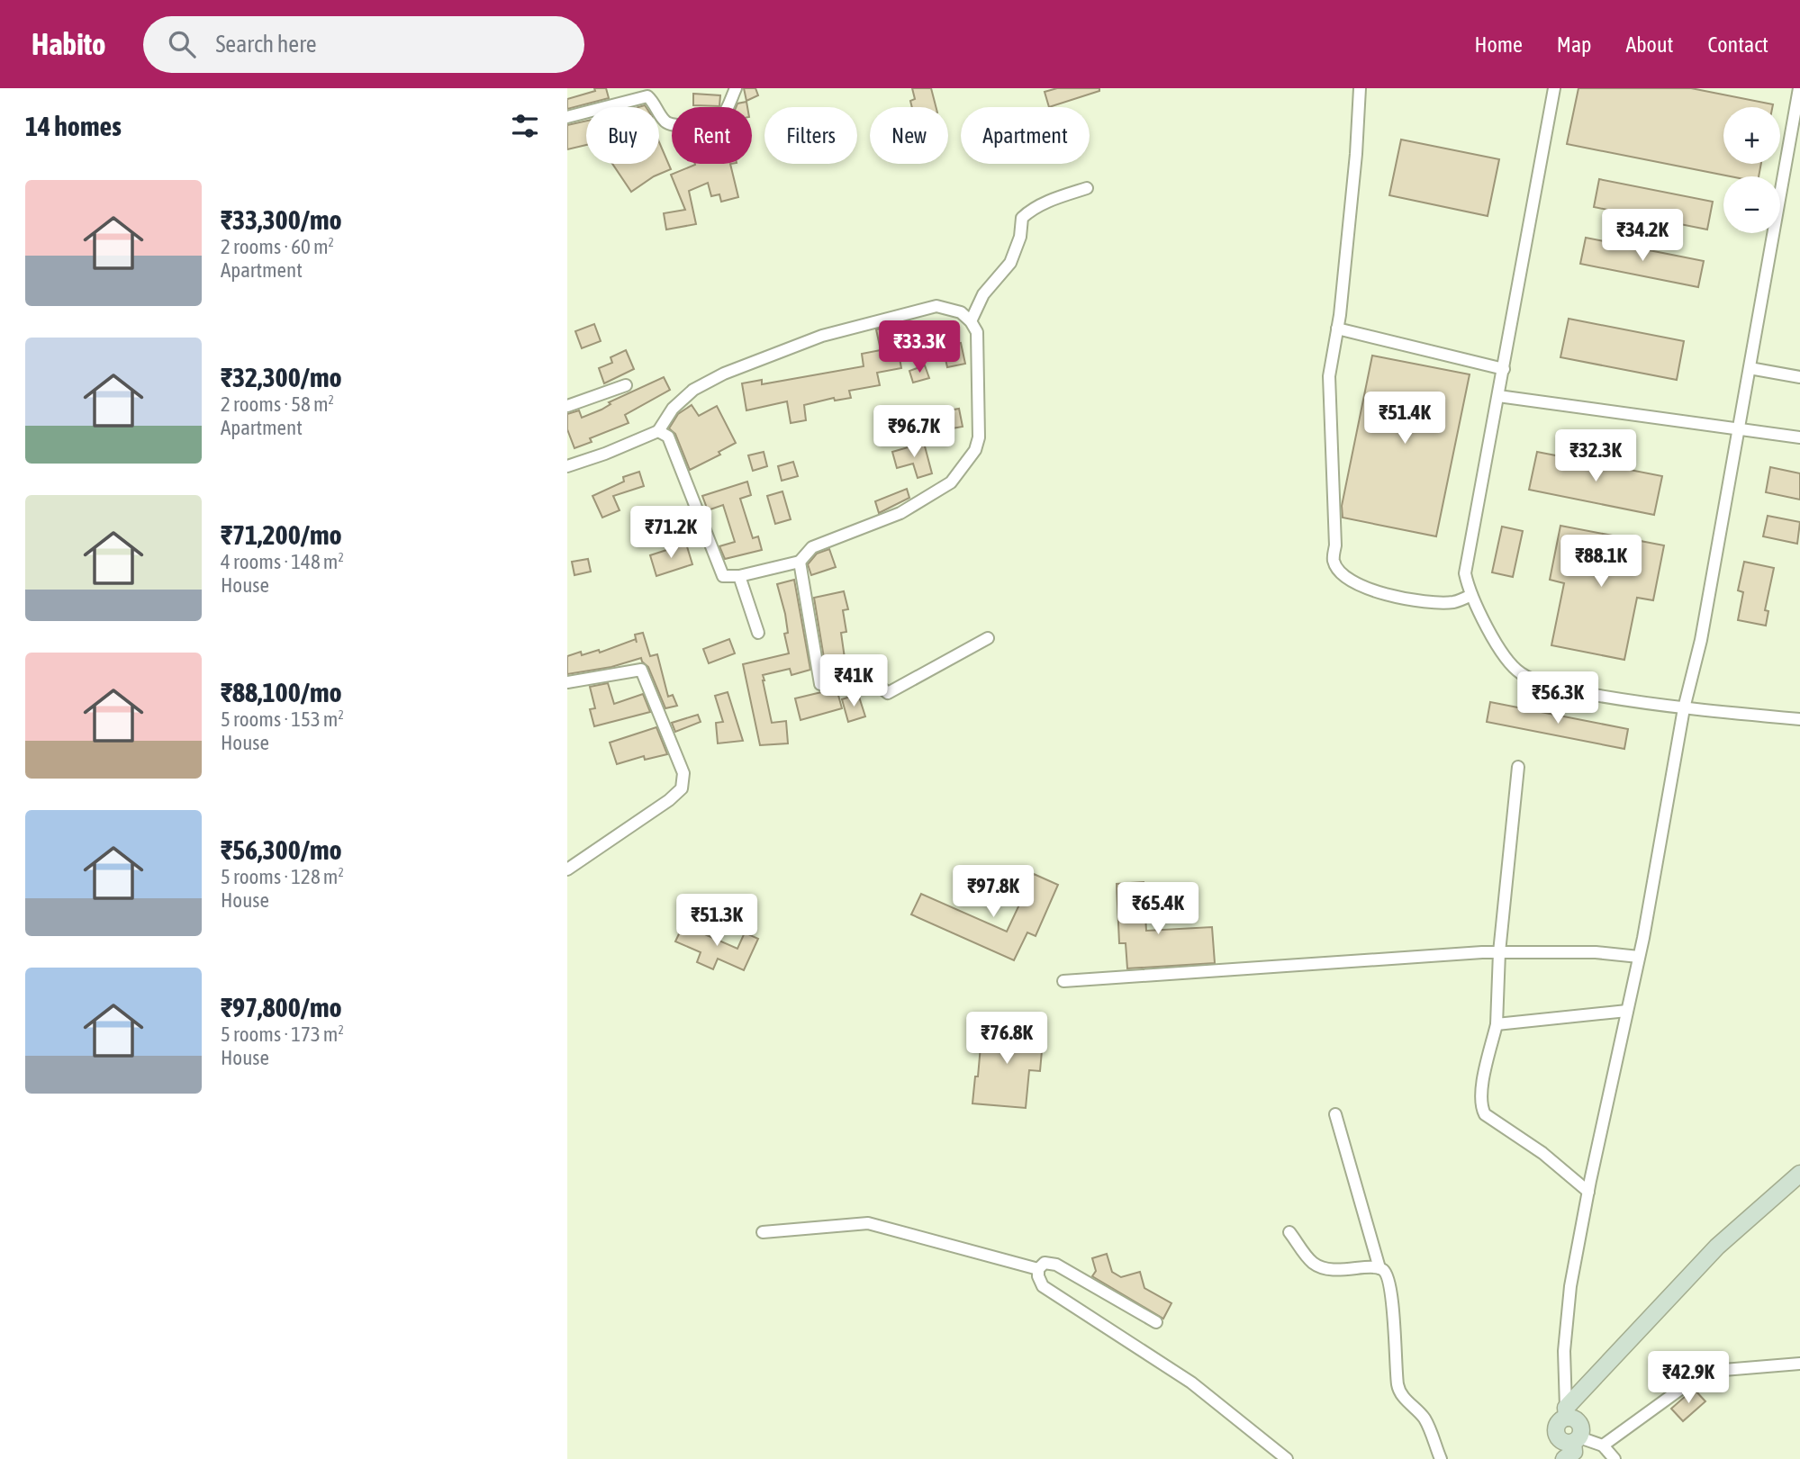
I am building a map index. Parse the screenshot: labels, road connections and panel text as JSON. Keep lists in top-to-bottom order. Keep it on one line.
{"page":{"header":"Habito","search":"Search here","nav":["Home","Map","About","Contact"],"heading":"14 homes","map_buttons":["+","−"],"chip":["Buy","Rent","Filters","New","Apartment"],"list":[{"name":"₹33,300/mo","note":"2 rooms · 60 m² · Apartment"},{"name":"₹32,300/mo","note":"2 rooms · 58 m² · Apartment"},{"name":"₹71,200/mo","note":"4 rooms · 148 m² · House"},{"name":"₹88,100/mo","note":"5 rooms · 153 m² · House"},{"name":"₹56,300/mo","note":"5 rooms · 128 m² · House"},{"name":"₹97,800/mo","note":"5 rooms · 173 m² · House"}],"price":["₹34.2K","₹33.3K","₹51.4K","₹96.7K","₹32.3K","₹71.2K","₹88.1K","₹41K","₹56.3K","₹97.8K","₹65.4K","₹51.3K","₹76.8K","₹42.9K"]}}
